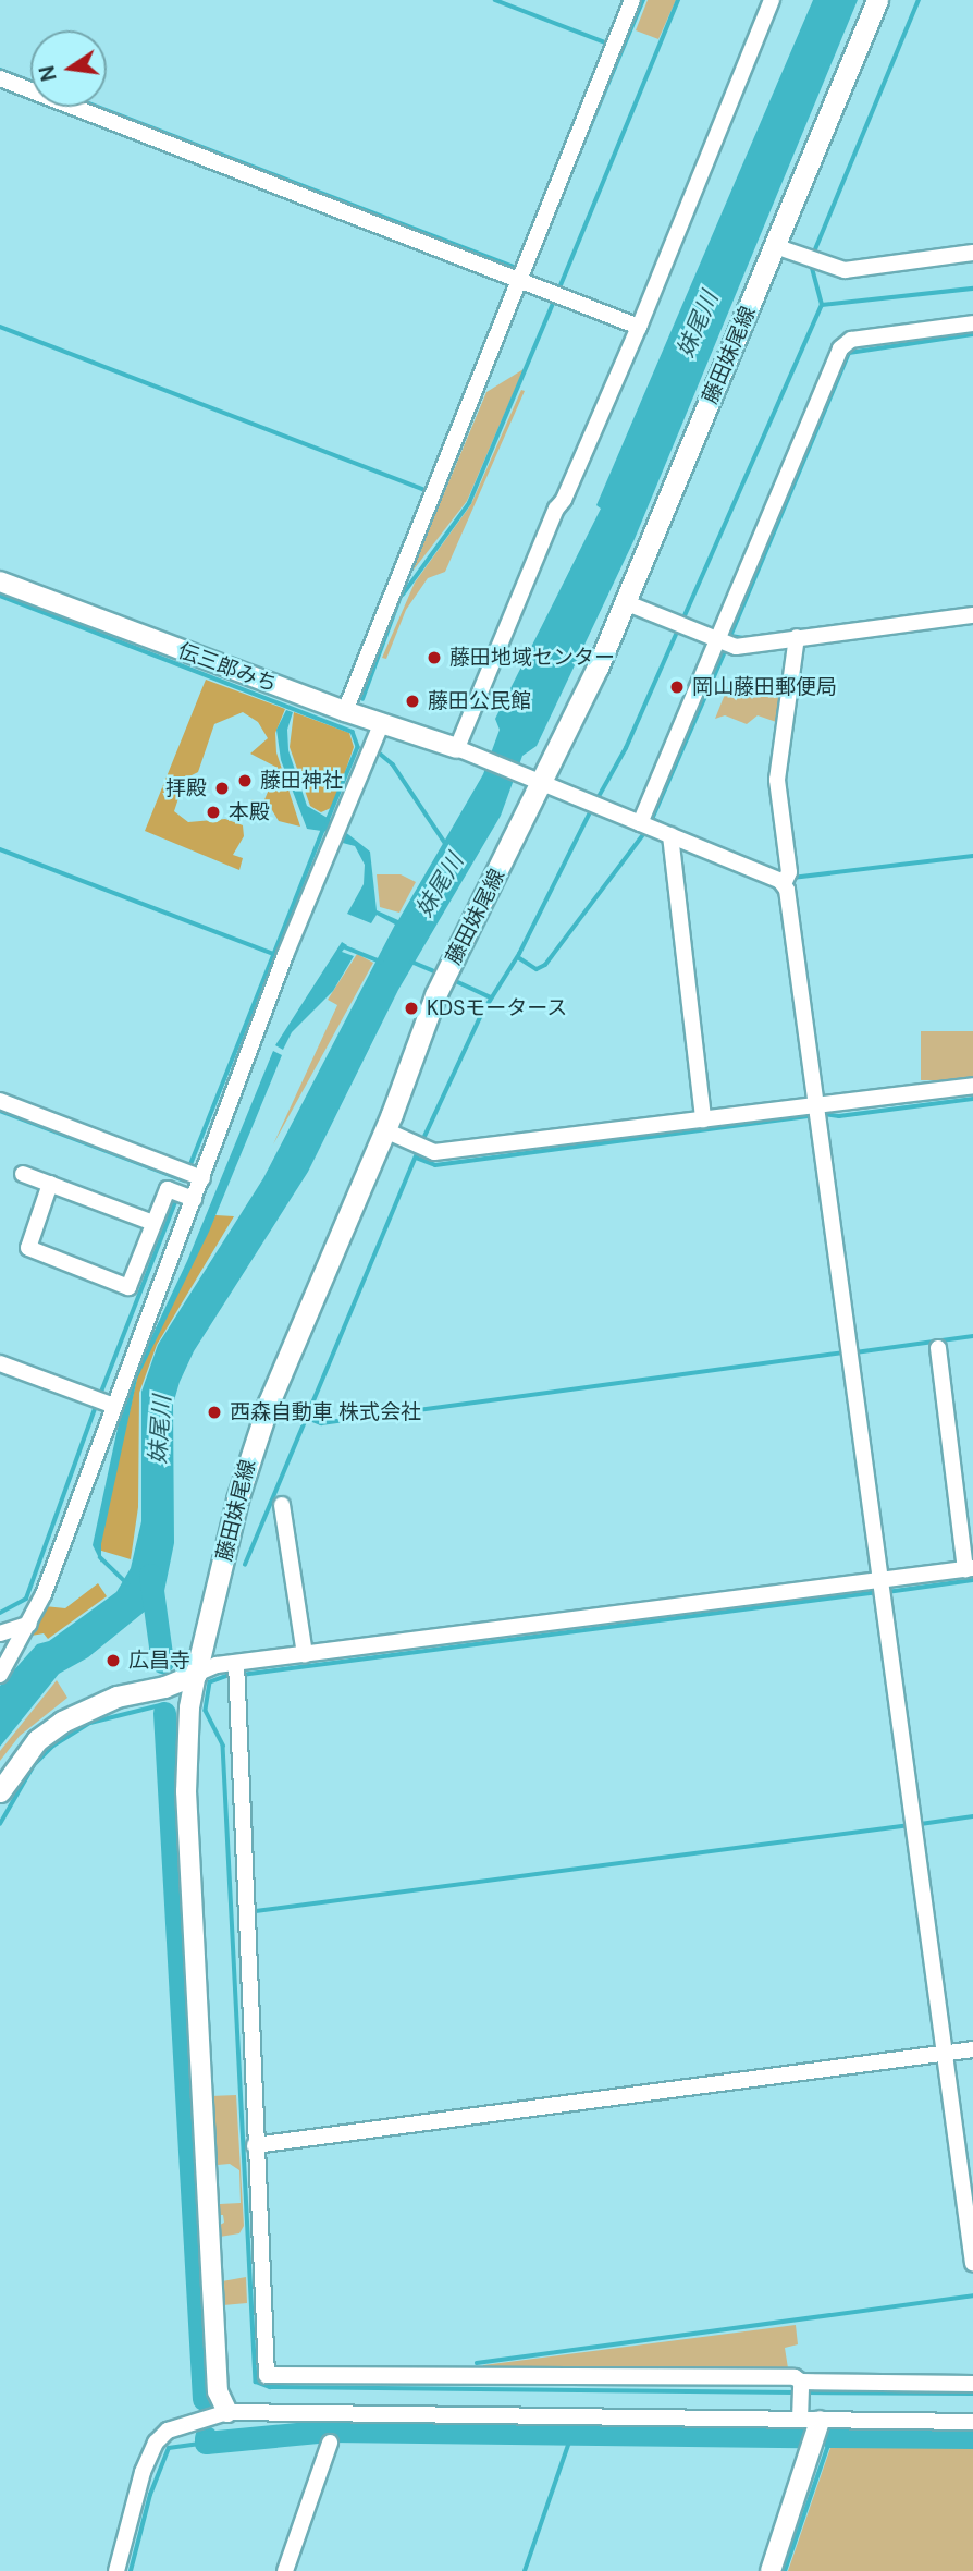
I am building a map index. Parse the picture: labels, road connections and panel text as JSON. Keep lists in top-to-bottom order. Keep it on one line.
{"streets":{"main road":["藤田妹尾線"],"street":["伝三郎みち"]},"water":["妹尾川"],"places":["藤田地域センター","岡山藤田郵便局","藤田公民館","藤田神社","拝殿","本殿","KDSモータース","西森自動車 株式会社","広昌寺"],"north":"left"}
